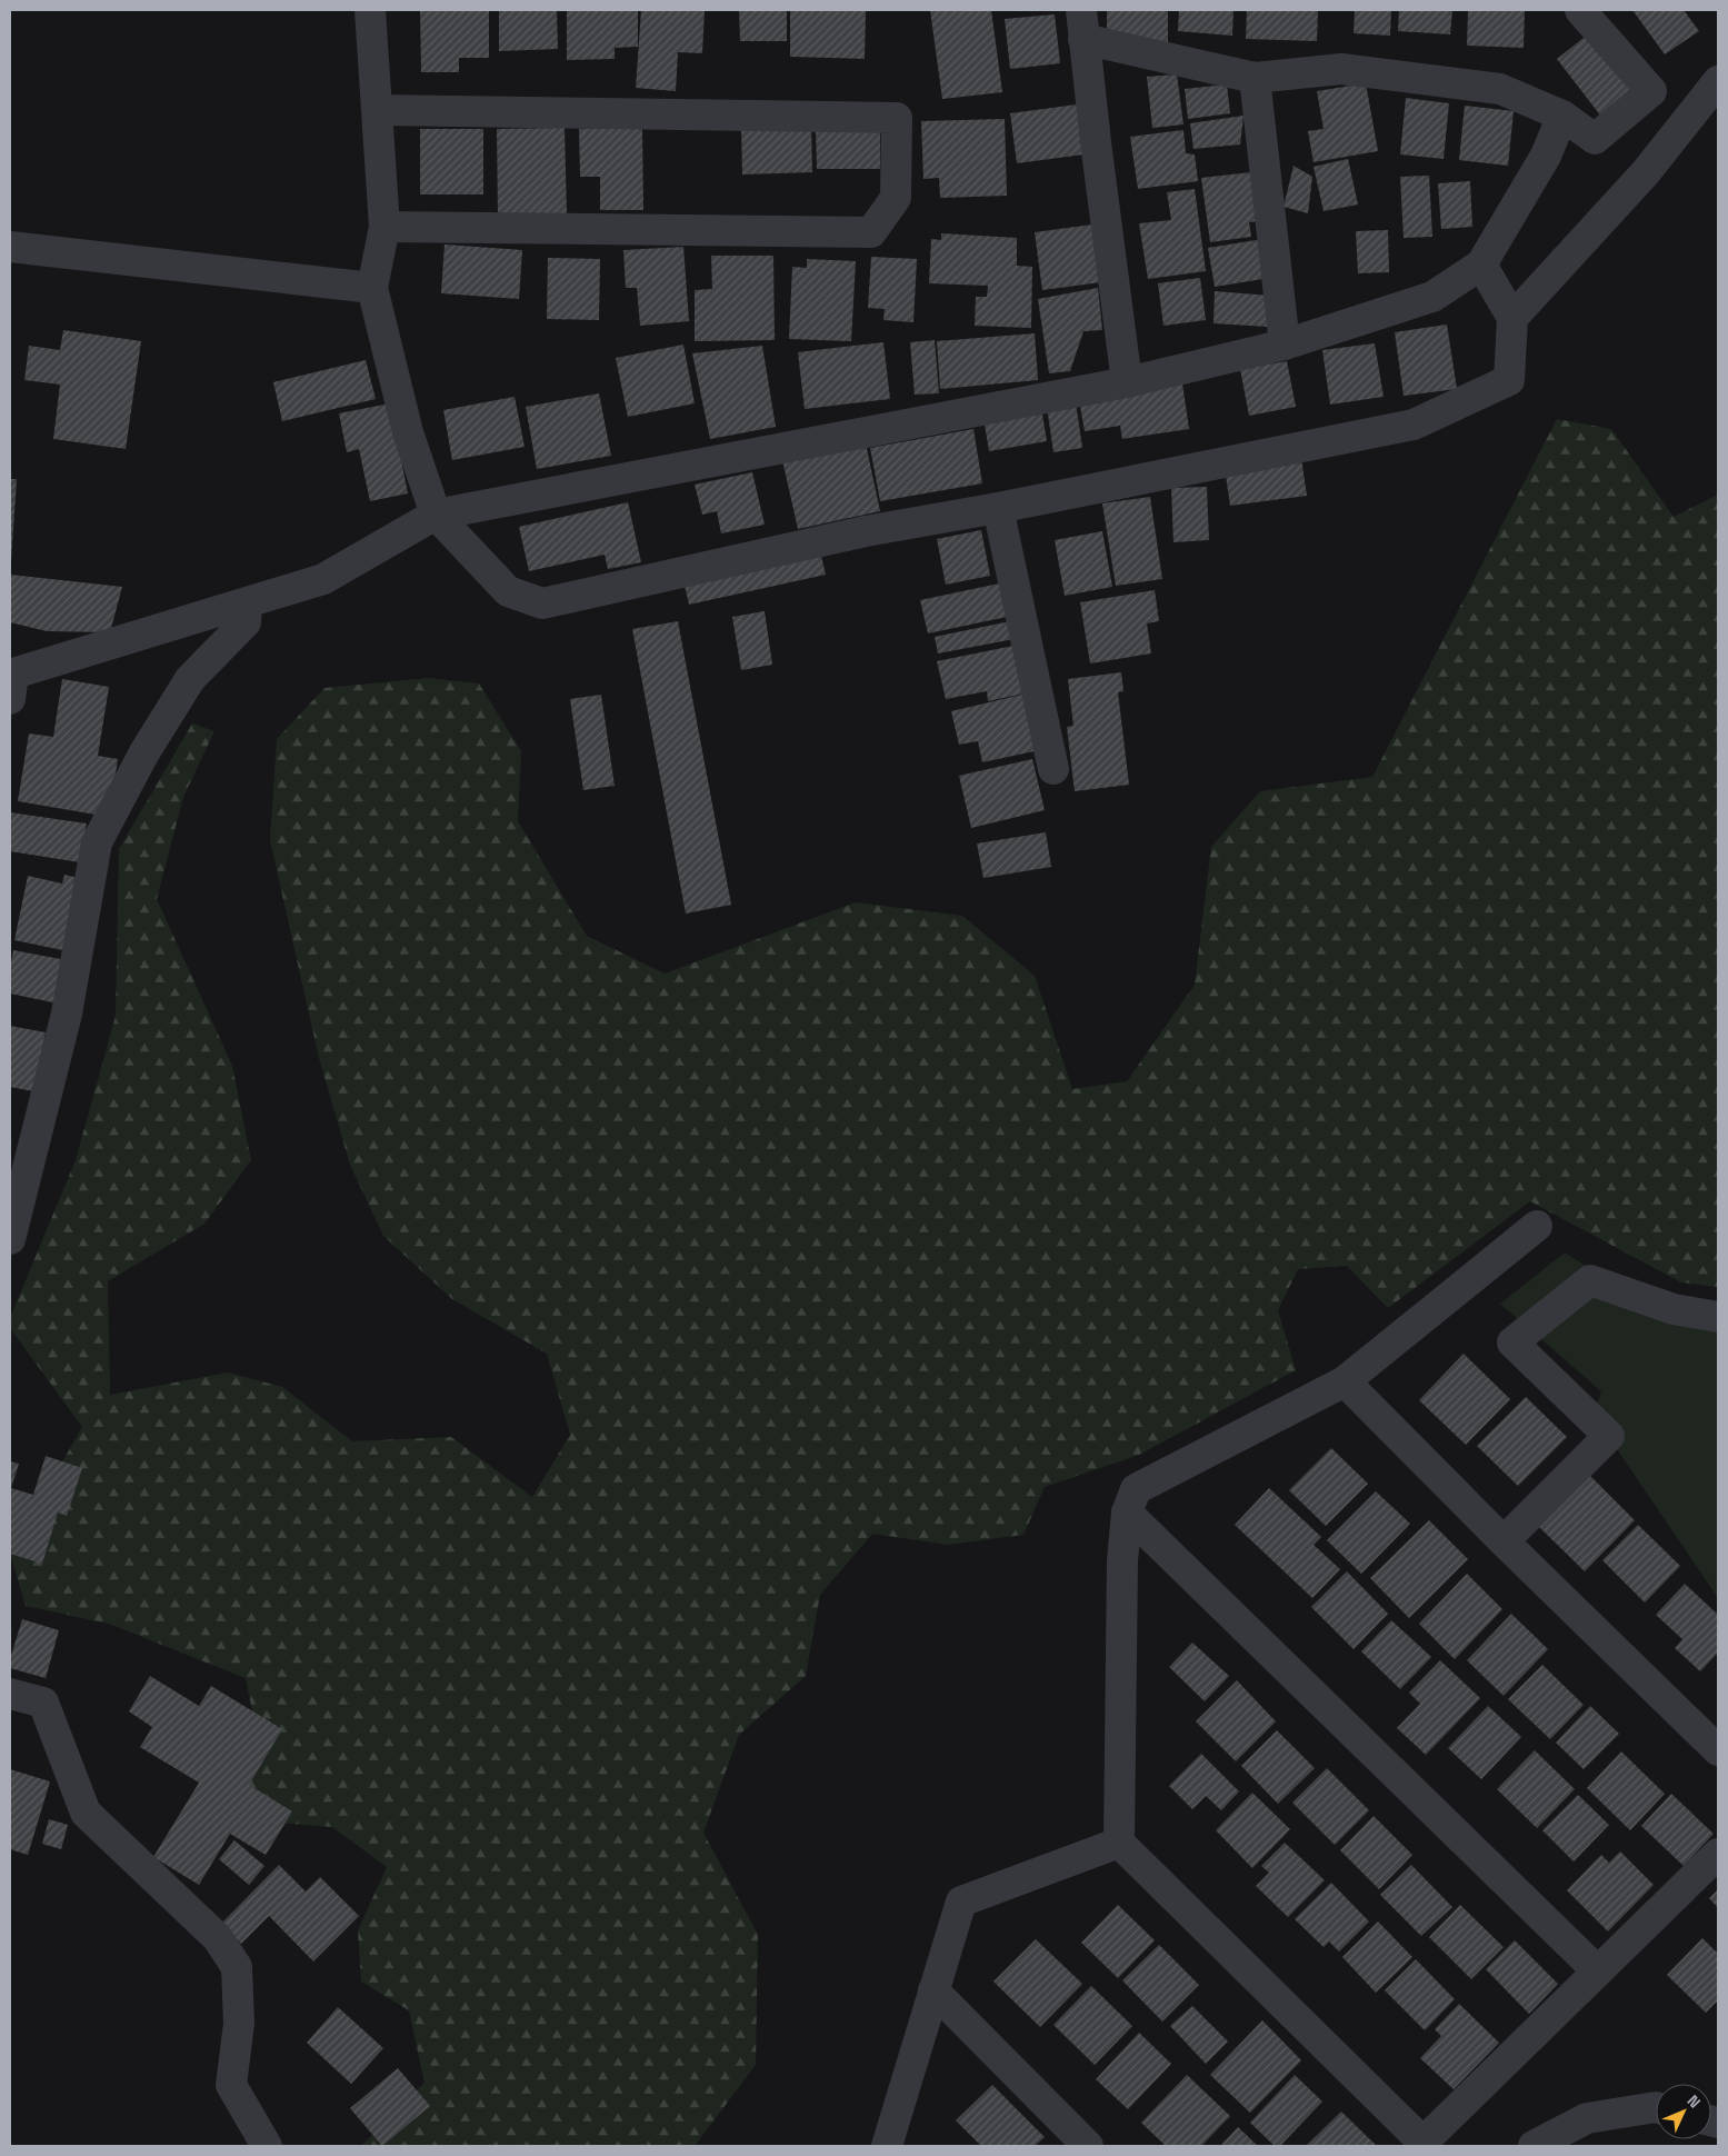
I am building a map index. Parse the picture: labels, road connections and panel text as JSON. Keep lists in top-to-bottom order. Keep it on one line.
{"north":"top right"}
